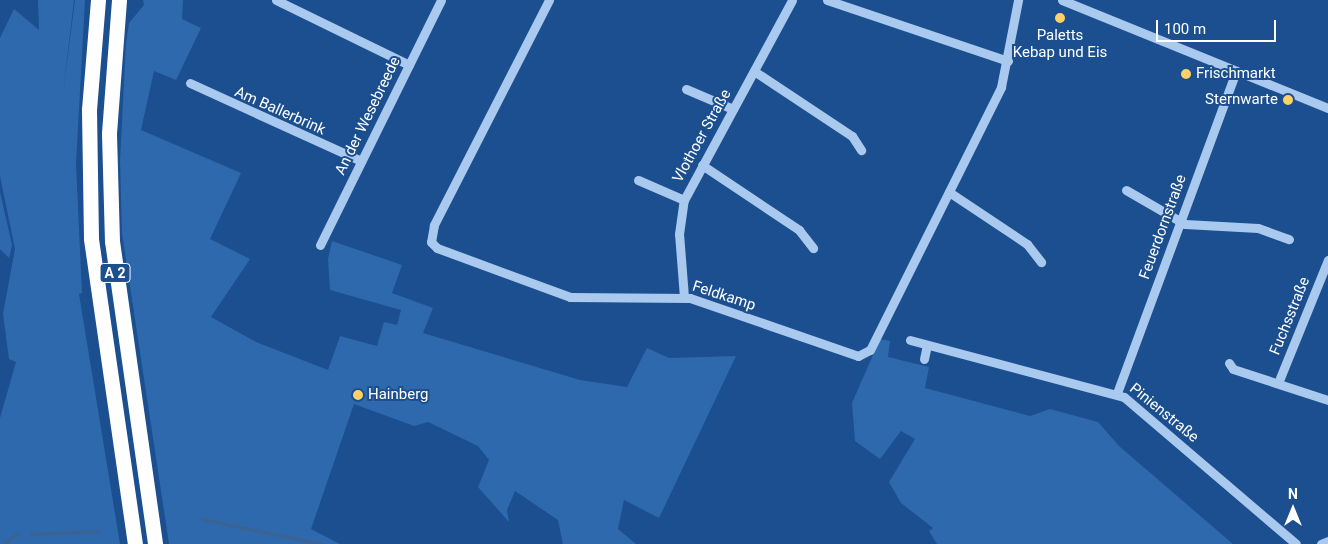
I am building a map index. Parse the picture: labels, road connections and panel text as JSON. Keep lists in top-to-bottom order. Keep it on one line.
{"streets":{"highway":["A 2"],"street":["Am Ballerbrink","An der Wesebreede","Vlothoer Straße","Feuerdornstraße","Feldkamp","Fuchsstraße","Pinienstraße"]},"crossings":[["Am Ballerbrink","An der Wesebreede"],["Vlothoer Straße","Feldkamp"],["Feuerdornstraße","Pinienstraße"]],"places":["Paletts Kebap und Eis","Frischmarkt","Sternwarte","Hainberg"],"scale_bar":"100 m","north":"top"}
